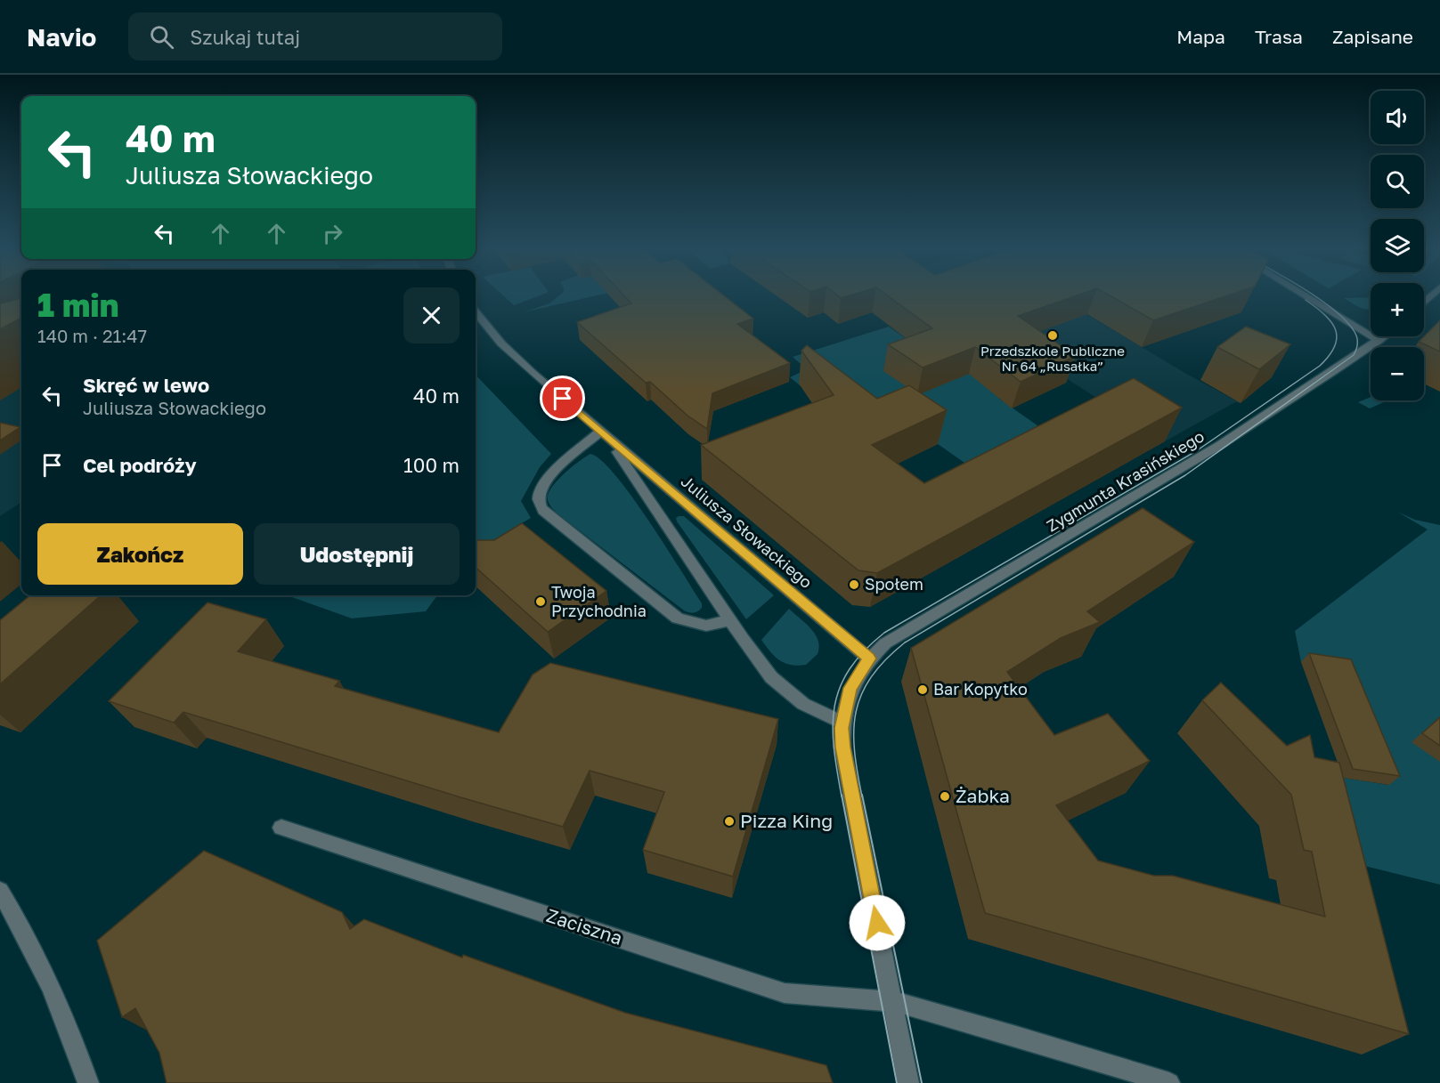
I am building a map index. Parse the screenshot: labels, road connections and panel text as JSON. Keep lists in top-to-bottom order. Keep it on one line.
{"streets":{"street":["Zygmunta Krasińskiego","Juliusza Słowackiego","Zaciszna"]},"crossings":[["Zygmunta Krasińskiego","Juliusza Słowackiego"],["Zygmunta Krasińskiego","Zaciszna"]],"places":["Przedszkole Publiczne Nr 64 „Rusałka”","Społem","Twoja Przychodnia","Bar Kopytko","Żabka","Pizza King"],"page":{"header":"Navio","search":"Szukaj tutaj","nav":["Mapa","Trasa","Zapisane"],"map_buttons":["+","−"],"turn":["40 m","Juliusza Słowackiego"],"heading":["1 min","140 m · 21:47"],"list":[{"name":"Skręć w lewo","note":"Juliusza Słowackiego","value":"40 m"},{"name":"Cel podróży","value":"100 m"}],"buttons":["Zakończ","Udostępnij"]}}
